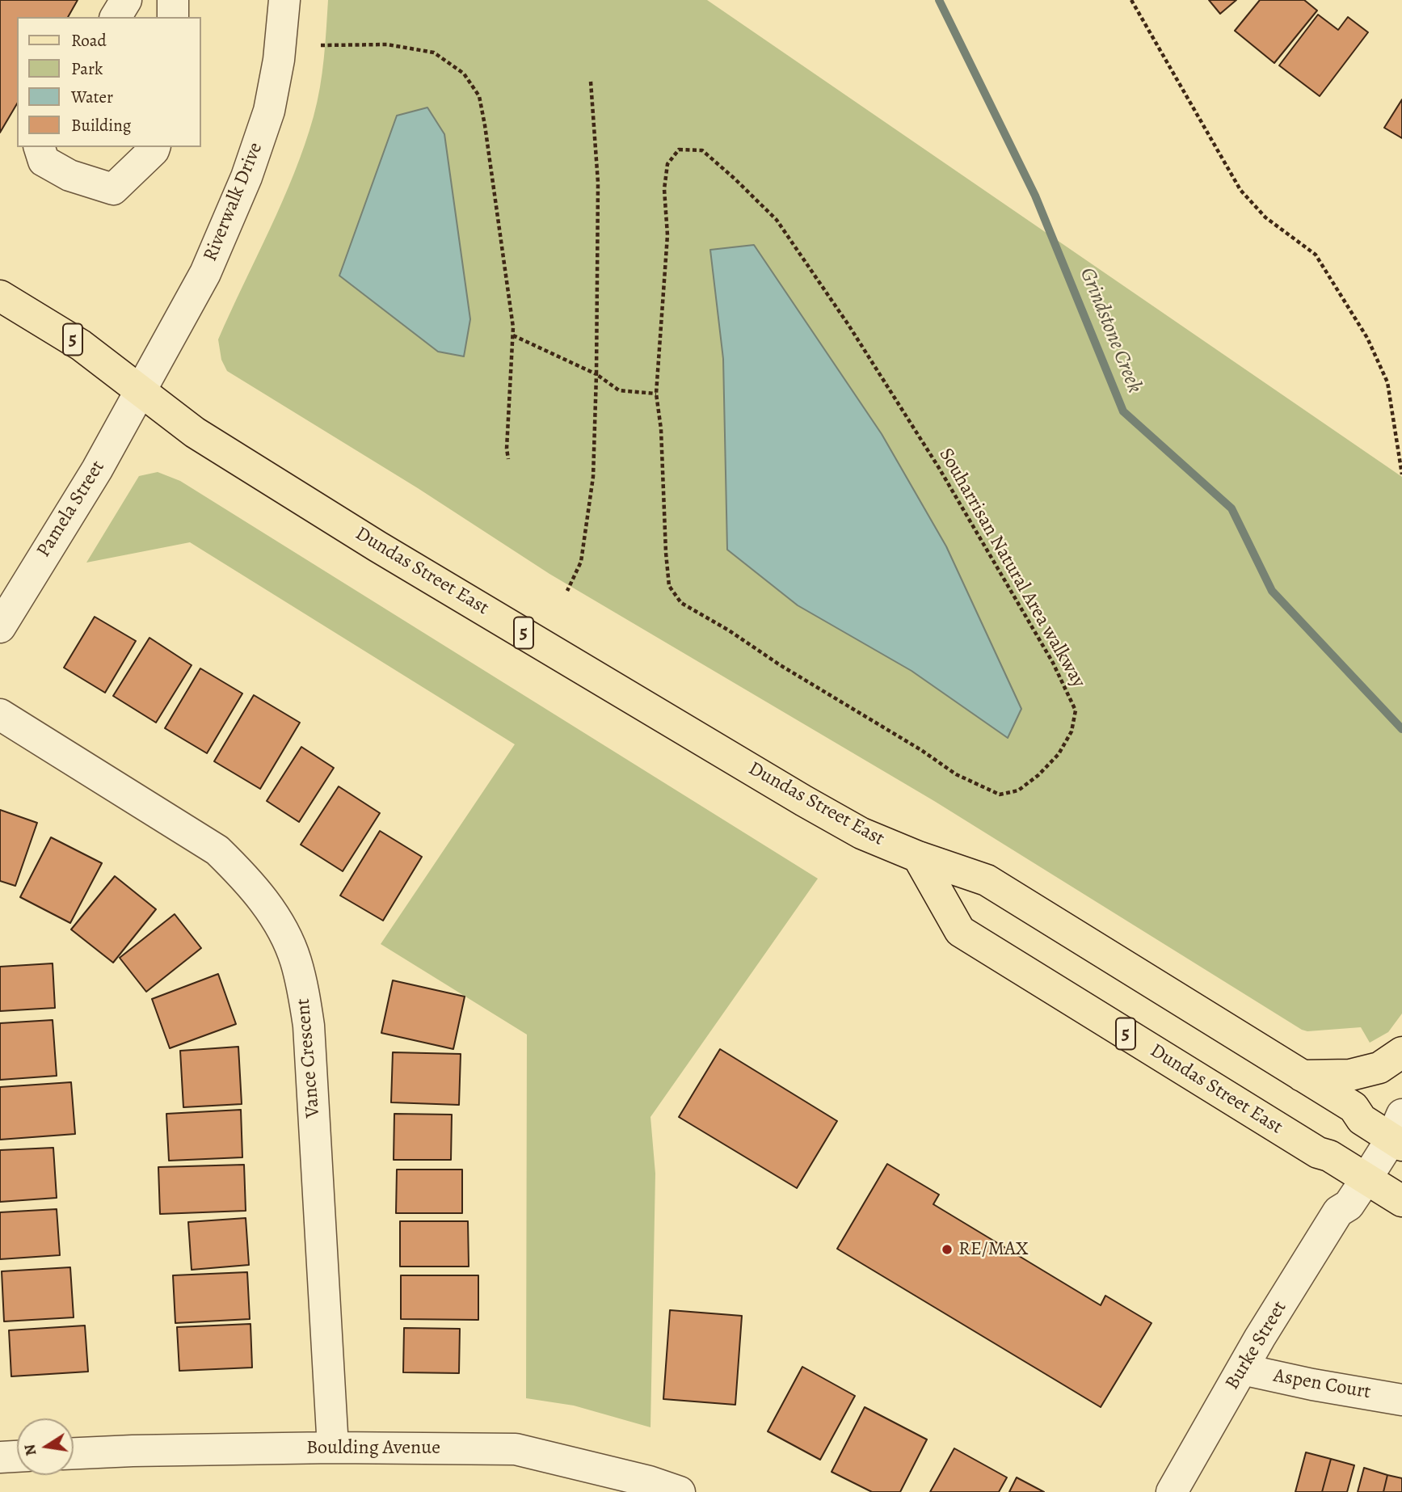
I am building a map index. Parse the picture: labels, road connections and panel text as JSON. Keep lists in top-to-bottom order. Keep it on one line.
{"streets":{"main road":["5","Dundas Street East"],"street":["Riverwalk Drive","Pamela Street","Vance Crescent","Burke Street","Aspen Court","Boulding Avenue"],"path":["Souharrisan Natural Area walkway"]},"crossings":[["Riverwalk Drive","Pamela Street"],["Riverwalk Drive","Dundas Street East"],["Pamela Street","Dundas Street East"],["Dundas Street East","Burke Street"],["Vance Crescent","Boulding Avenue"],["Burke Street","Aspen Court"]],"water":["Grindstone Creek"],"places":["RE/MAX"],"legend":["Road","Park","Water","Building"],"north":"left"}
